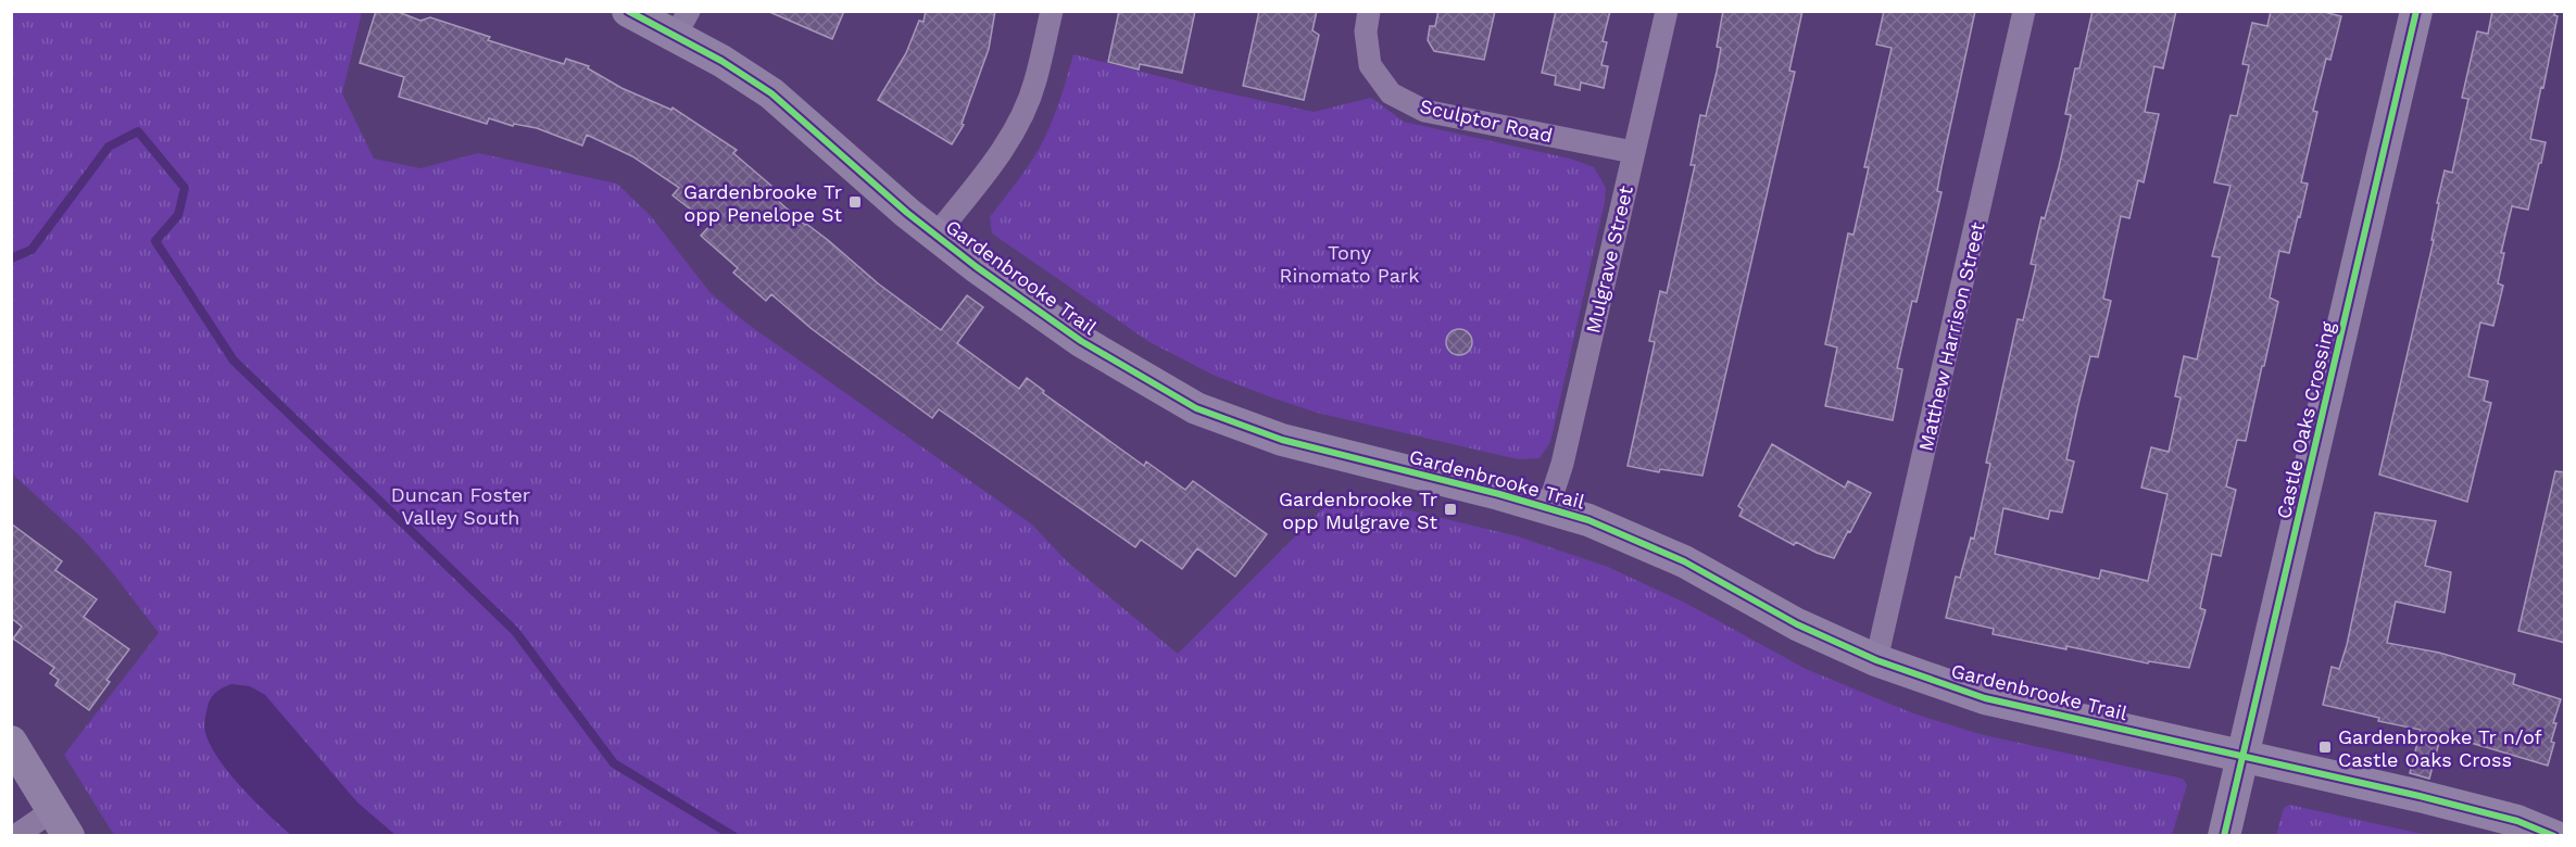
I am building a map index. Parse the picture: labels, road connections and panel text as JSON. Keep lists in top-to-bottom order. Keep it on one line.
{"streets":{"street":["Sculptor Road","Mulgrave Street","Gardenbrooke Trail","Matthew Harrison Street","Castle Oaks Crossing"]},"crossings":[["Sculptor Road","Mulgrave Street"],["Mulgrave Street","Gardenbrooke Trail"],["Gardenbrooke Trail","Matthew Harrison Street"],["Gardenbrooke Trail","Castle Oaks Crossing"]],"parks":["Tony Rinomato Park","Duncan Foster Valley South"],"places":{"transit":["Gardenbrooke Tr opp Penelope St","Gardenbrooke Tr opp Mulgrave St","Gardenbrooke Tr n/of Castle Oaks Cross"]}}
